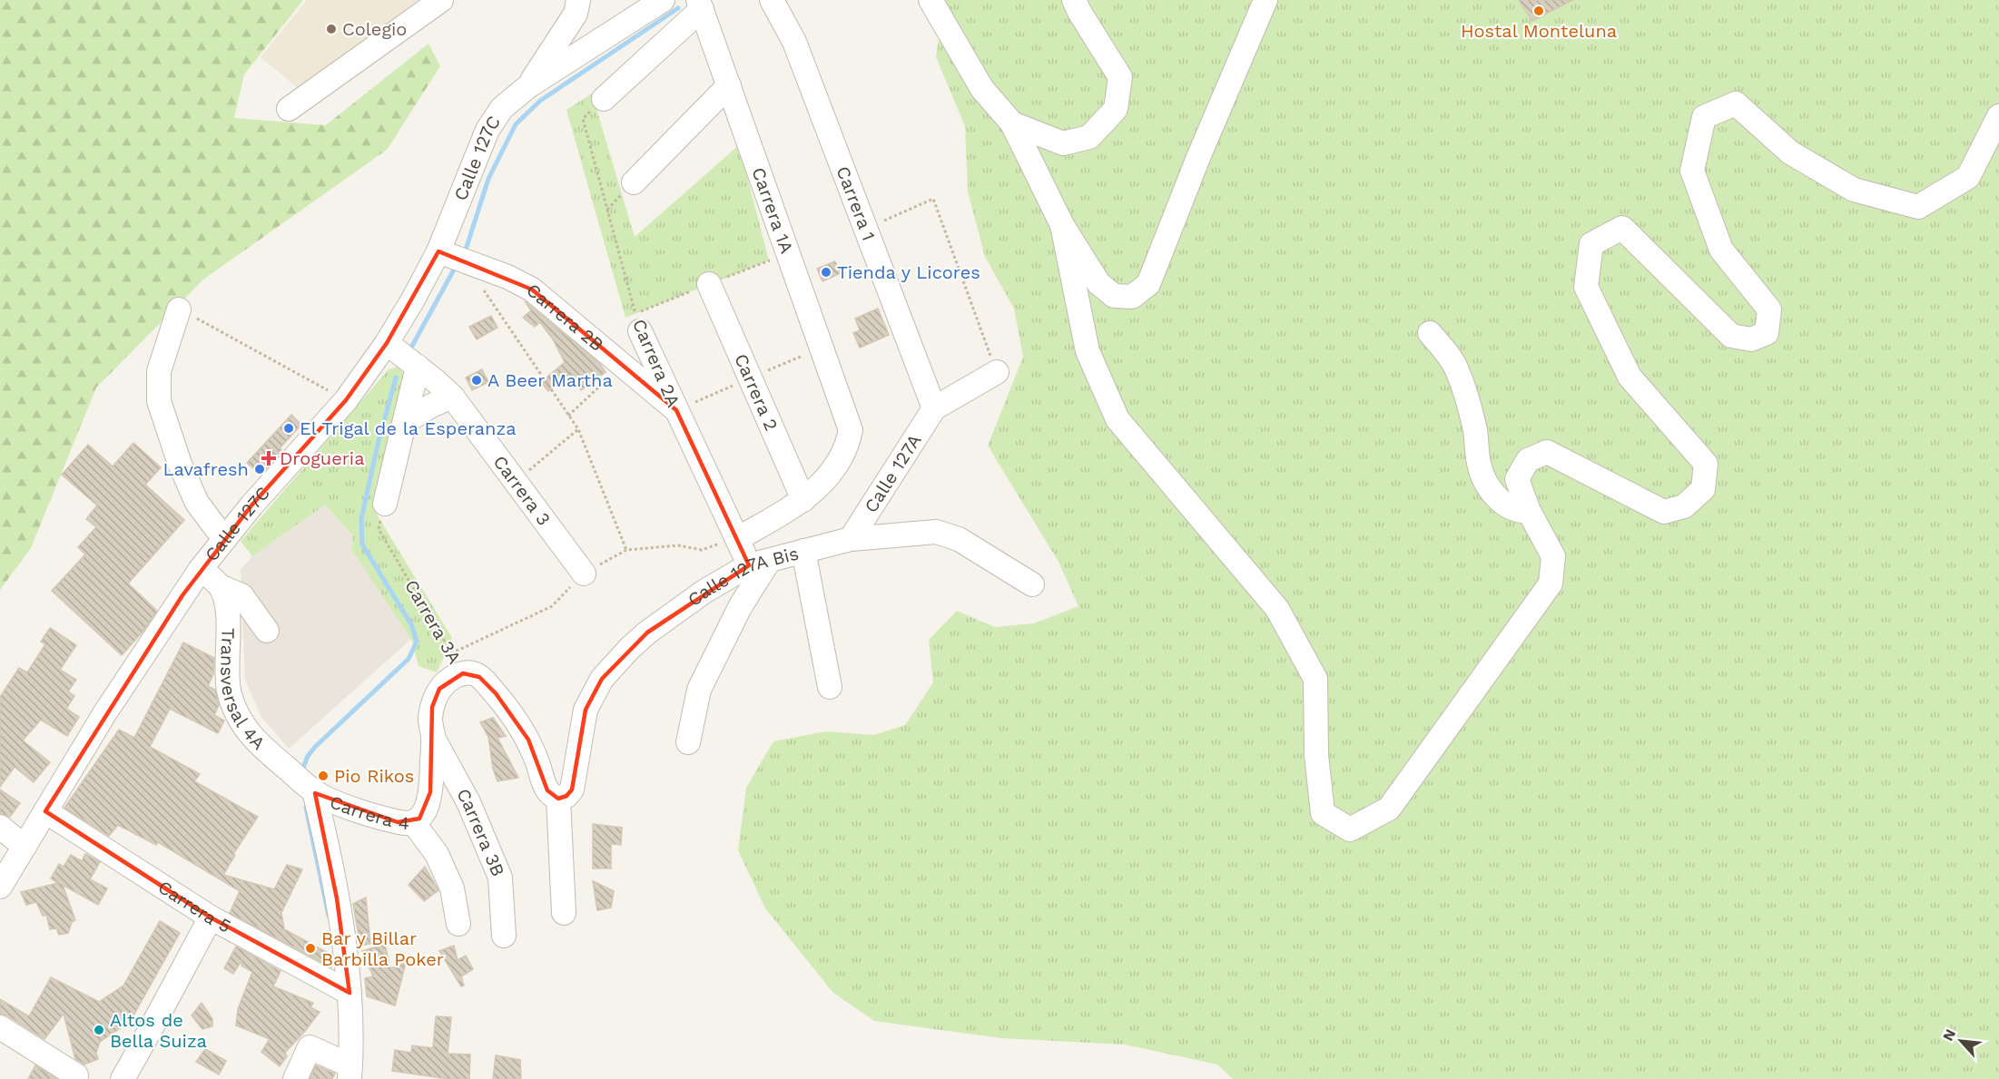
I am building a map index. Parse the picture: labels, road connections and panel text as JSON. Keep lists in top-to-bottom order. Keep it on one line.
{"streets":{"street":["Calle 127C","Carrera 1","Carrera 1A","Carrera 2B","Carrera 2A","Carrera 2","Calle 127A","Carrera 3","Calle 127A Bis","Carrera 3A","Transversal 4A","Carrera 4","Carrera 3B","Carrera 5"]},"crossings":[["Calle 127C","Carrera 2B"],["Calle 127C","Carrera 3"],["Calle 127C","Carrera 5"],["Carrera 1","Calle 127A"],["Carrera 1A","Carrera 2"],["Carrera 2B","Carrera 2A"],["Carrera 2A","Calle 127A Bis"],["Calle 127A","Calle 127A Bis"],["Calle 127A Bis","Carrera 3A"],["Transversal 4A","Carrera 4"]],"places":{"other":["Hostal Monteluna","Colegio","Tienda y Licores","A Beer Martha","El Trigal de la Esperanza","Lavafresh","Pio Rikos","Bar y Billar Barbilla Poker","Altos de Bella Suiza"],"health":["Drogueria"]},"north":"top left"}
